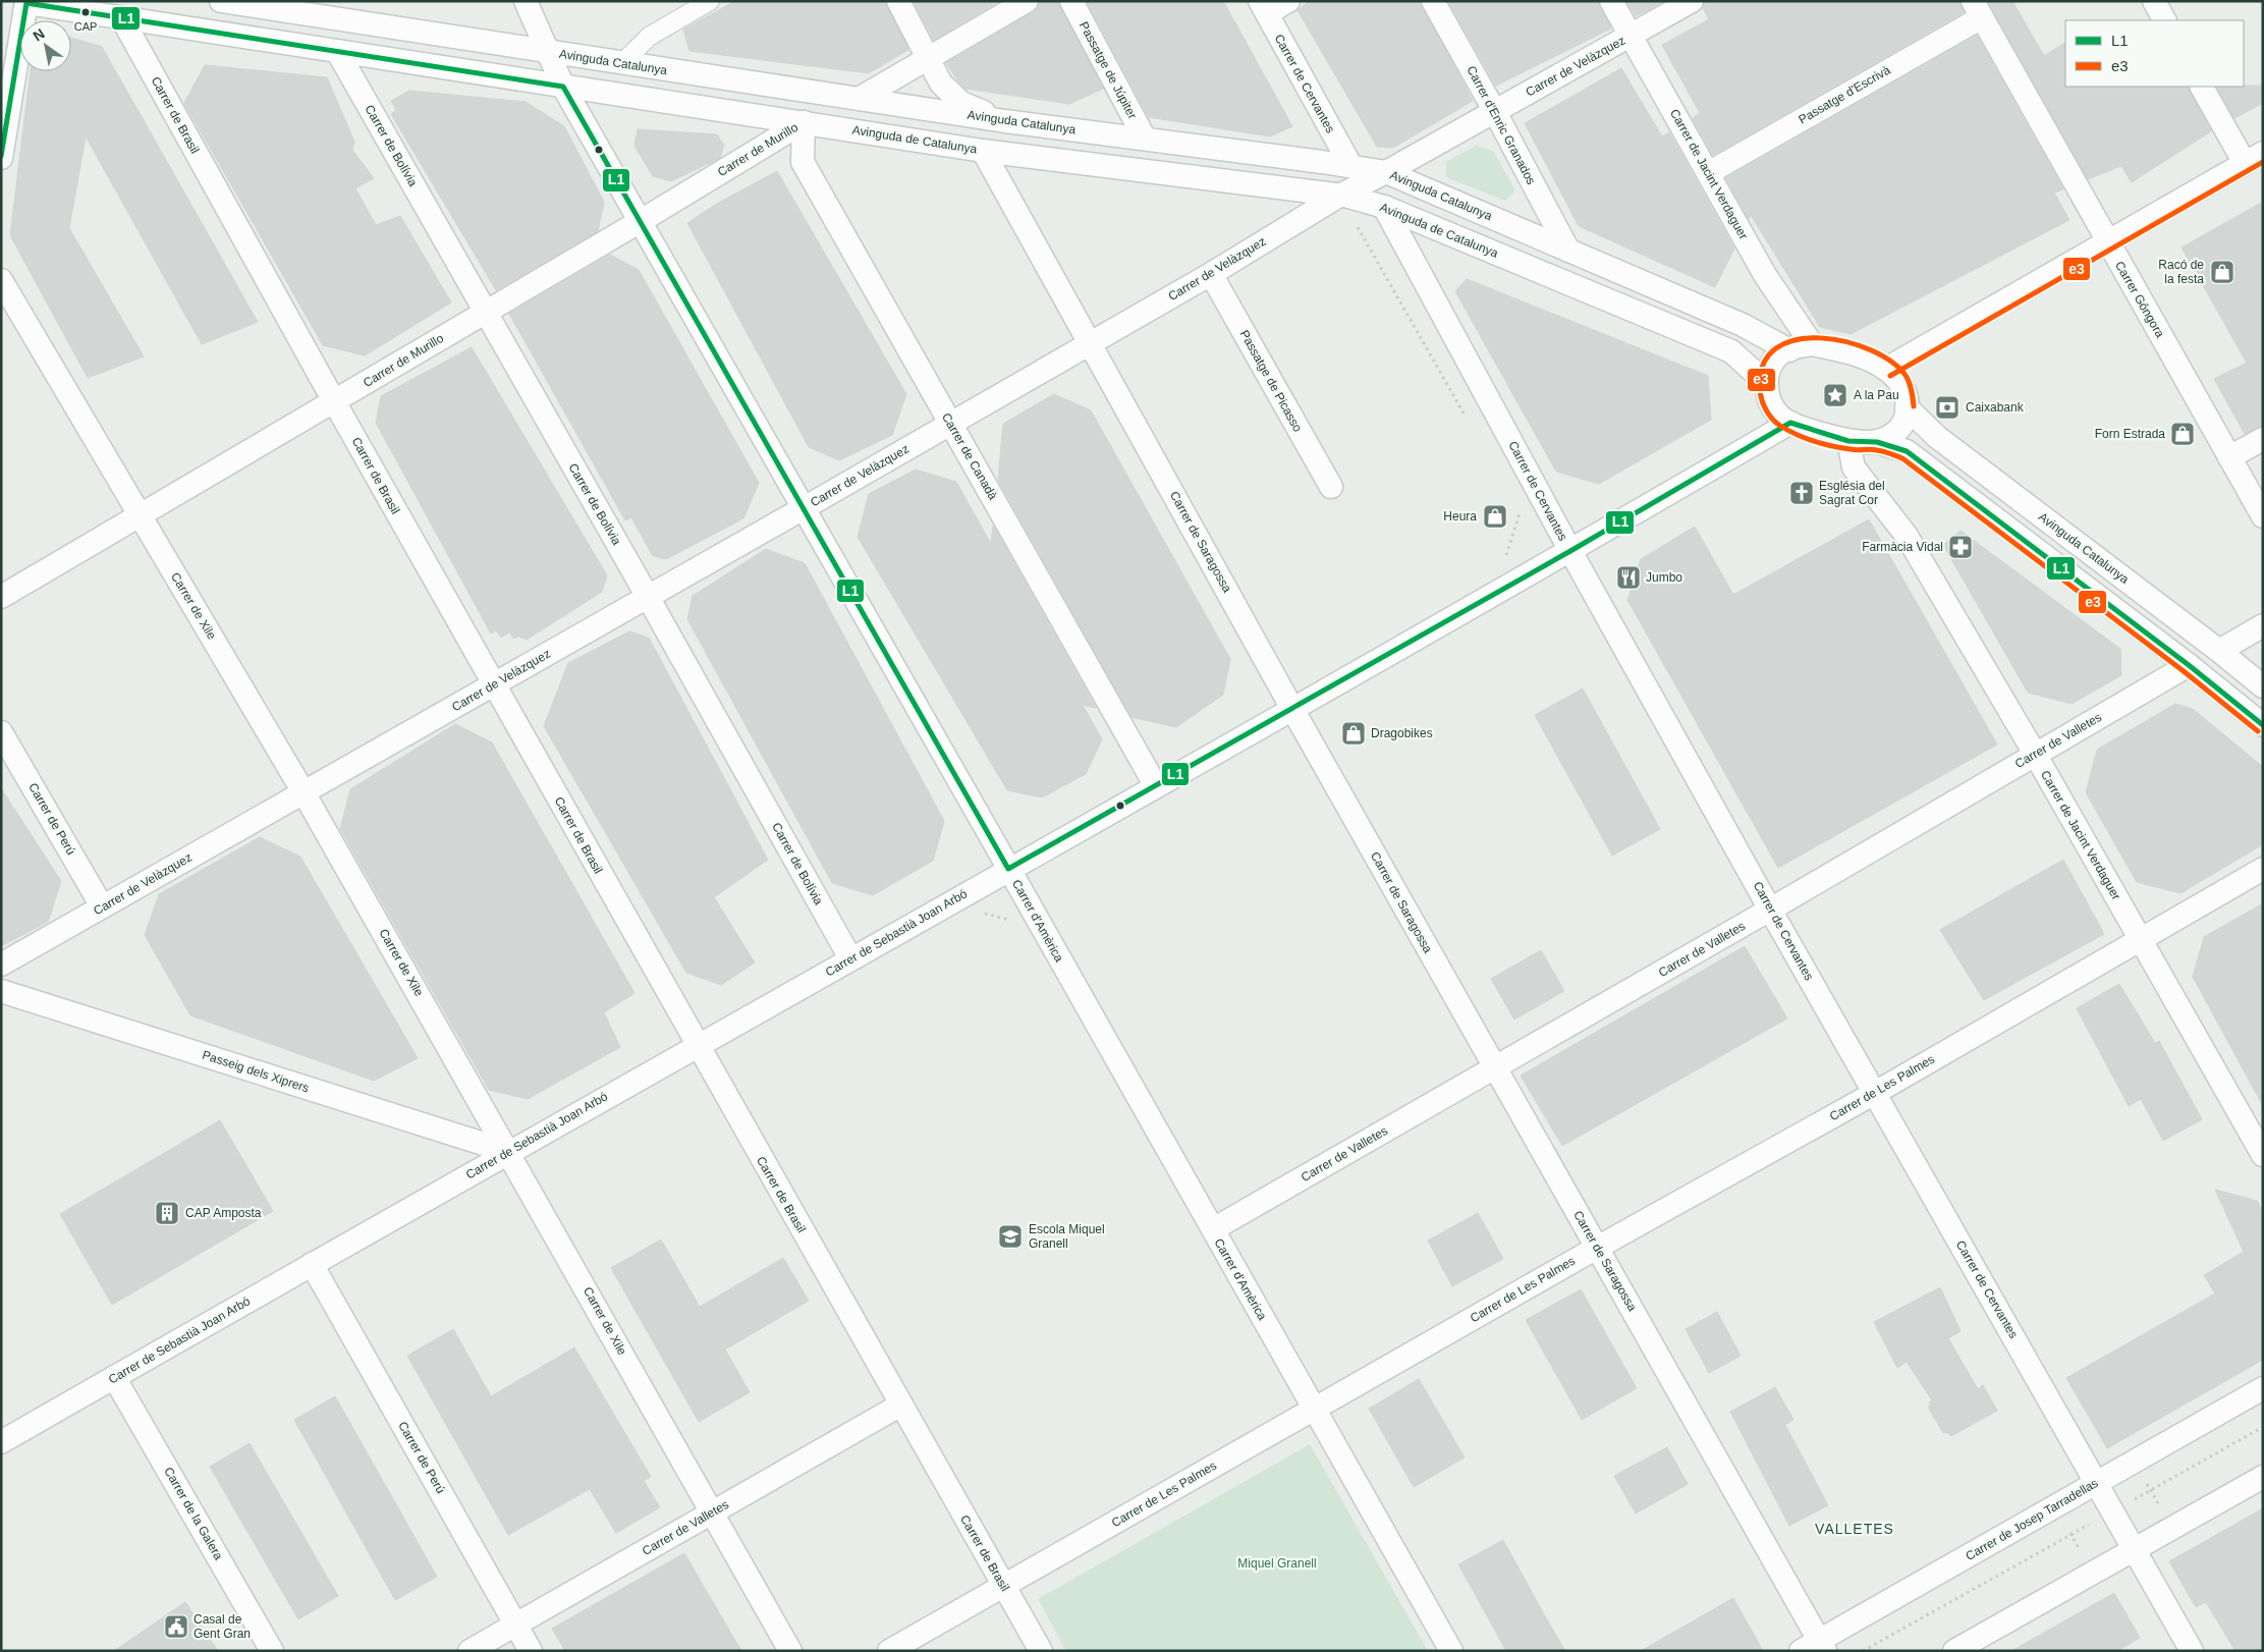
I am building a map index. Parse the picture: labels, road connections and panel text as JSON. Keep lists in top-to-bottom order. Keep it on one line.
{"streets":{"street":["Avinguda Catalunya","Carrer de Velàzquez","Passatge de Júpiter","Carrer de Cervantes","Passatge d'Escrivà","Carrer de Brasil","Carrer d'Enric Granados","Avinguda de Catalunya","Carrer de Bolívia","Carrer de Murillo","Carrer de Jacint Verdaguer","Carrer Góngora","Passatge de Picasso","Carrer de Canadà","Carrer de Saragossa","Carrer de Xile","Carrer de Valletes","Carrer de Perú","Carrer d'Amèrica","Carrer de Sebastià Joan Arbó","Passeig dels Xiprers","Carrer de Les Palmes","Carrer de la Galera","Carrer de Josep Tarradellas"]},"crossings":[["Avinguda Catalunya","Carrer de Velàzquez"],["Avinguda Catalunya","Passatge de Júpiter"],["Avinguda Catalunya","Carrer de Cervantes"],["Avinguda Catalunya","Carrer d'Enric Granados"],["Avinguda Catalunya","Avinguda de Catalunya"],["Avinguda Catalunya","Carrer de Jacint Verdaguer"],["Avinguda Catalunya","Carrer d'Amèrica"],["Avinguda Catalunya","Carrer de Sebastià Joan Arbó"],["Carrer de Velàzquez","Carrer de Brasil"],["Carrer de Velàzquez","Carrer d'Enric Granados"],["Carrer de Velàzquez","Avinguda de Catalunya"],["Carrer de Velàzquez","Carrer de Bolívia"],["Carrer de Velàzquez","Carrer de Jacint Verdaguer"],["Carrer de Velàzquez","Passatge de Picasso"],["Carrer de Velàzquez","Carrer de Canadà"],["Carrer de Velàzquez","Carrer de Saragossa"],["Carrer de Velàzquez","Carrer de Xile"],["Carrer de Velàzquez","Carrer de Perú"],["Carrer de Velàzquez","Carrer d'Amèrica"],["Carrer de Cervantes","Avinguda de Catalunya"],["Carrer de Cervantes","Carrer de Valletes"],["Carrer de Cervantes","Carrer de Sebastià Joan Arbó"],["Carrer de Cervantes","Carrer de Les Palmes"],["Carrer de Cervantes","Carrer de Josep Tarradellas"],["Passatge d'Escrivà","Carrer de Jacint Verdaguer"],["Passatge d'Escrivà","Carrer Góngora"],["Carrer de Brasil","Avinguda de Catalunya"],["Carrer de Brasil","Carrer de Murillo"],["Carrer de Brasil","Carrer de Valletes"],["Carrer de Brasil","Carrer de Sebastià Joan Arbó"],["Carrer de Brasil","Carrer de Les Palmes"],["Avinguda de Catalunya","Carrer de Bolívia"],["Avinguda de Catalunya","Carrer de Murillo"],["Avinguda de Catalunya","Carrer de Jacint Verdaguer"],["Avinguda de Catalunya","Carrer de Canadà"],["Avinguda de Catalunya","Carrer de Saragossa"],["Avinguda de Catalunya","Carrer d'Amèrica"],["Avinguda de Catalunya","Carrer de Sebastià Joan Arbó"],["Carrer de Bolívia","Carrer de Murillo"],["Carrer de Bolívia","Carrer de Sebastià Joan Arbó"],["Carrer de Murillo","Carrer de Canadà"],["Carrer de Murillo","Carrer de Xile"],["Carrer de Murillo","Carrer d'Amèrica"],["Carrer de Jacint Verdaguer","Carrer de Valletes"],["Carrer de Jacint Verdaguer","Carrer de Sebastià Joan Arbó"],["Carrer de Jacint Verdaguer","Carrer de Les Palmes"],["Carrer de Canadà","Carrer de Sebastià Joan Arbó"],["Carrer de Saragossa","Carrer de Valletes"],["Carrer de Saragossa","Carrer de Sebastià Joan Arbó"],["Carrer de Saragossa","Carrer de Les Palmes"],["Carrer de Saragossa","Carrer de Josep Tarradellas"],["Carrer de Xile","Carrer de Valletes"],["Carrer de Xile","Carrer de Sebastià Joan Arbó"],["Carrer de Xile","Passeig dels Xiprers"],["Carrer de Valletes","Carrer de Perú"],["Carrer de Valletes","Carrer d'Amèrica"],["Carrer de Perú","Carrer de Sebastià Joan Arbó"],["Carrer d'Amèrica","Carrer de Sebastià Joan Arbó"],["Carrer d'Amèrica","Carrer de Les Palmes"],["Carrer de Sebastià Joan Arbó","Passeig dels Xiprers"],["Carrer de Sebastià Joan Arbó","Carrer de la Galera"]],"districts":["VALLETES"],"parks":["Miquel Granell"],"places":{"other":["CAP"],"shop":["Racó de la festa","Forn Estrada","Heura","Dragobikes"],"place":["A la Pau"],"bank":["Caixabank"],"church":["Església del Sagrat Cor"],"pharmacy":["Farmàcia Vidal"],"restaurant":["Jumbo"],"building":["CAP Amposta"],"school or university":["Escola Miquel Granell"],"public building":["Casal de Gent Gran"]},"lines":["transit line L1","transit line e3"],"legend":["L1","e3"],"north":"top left"}
